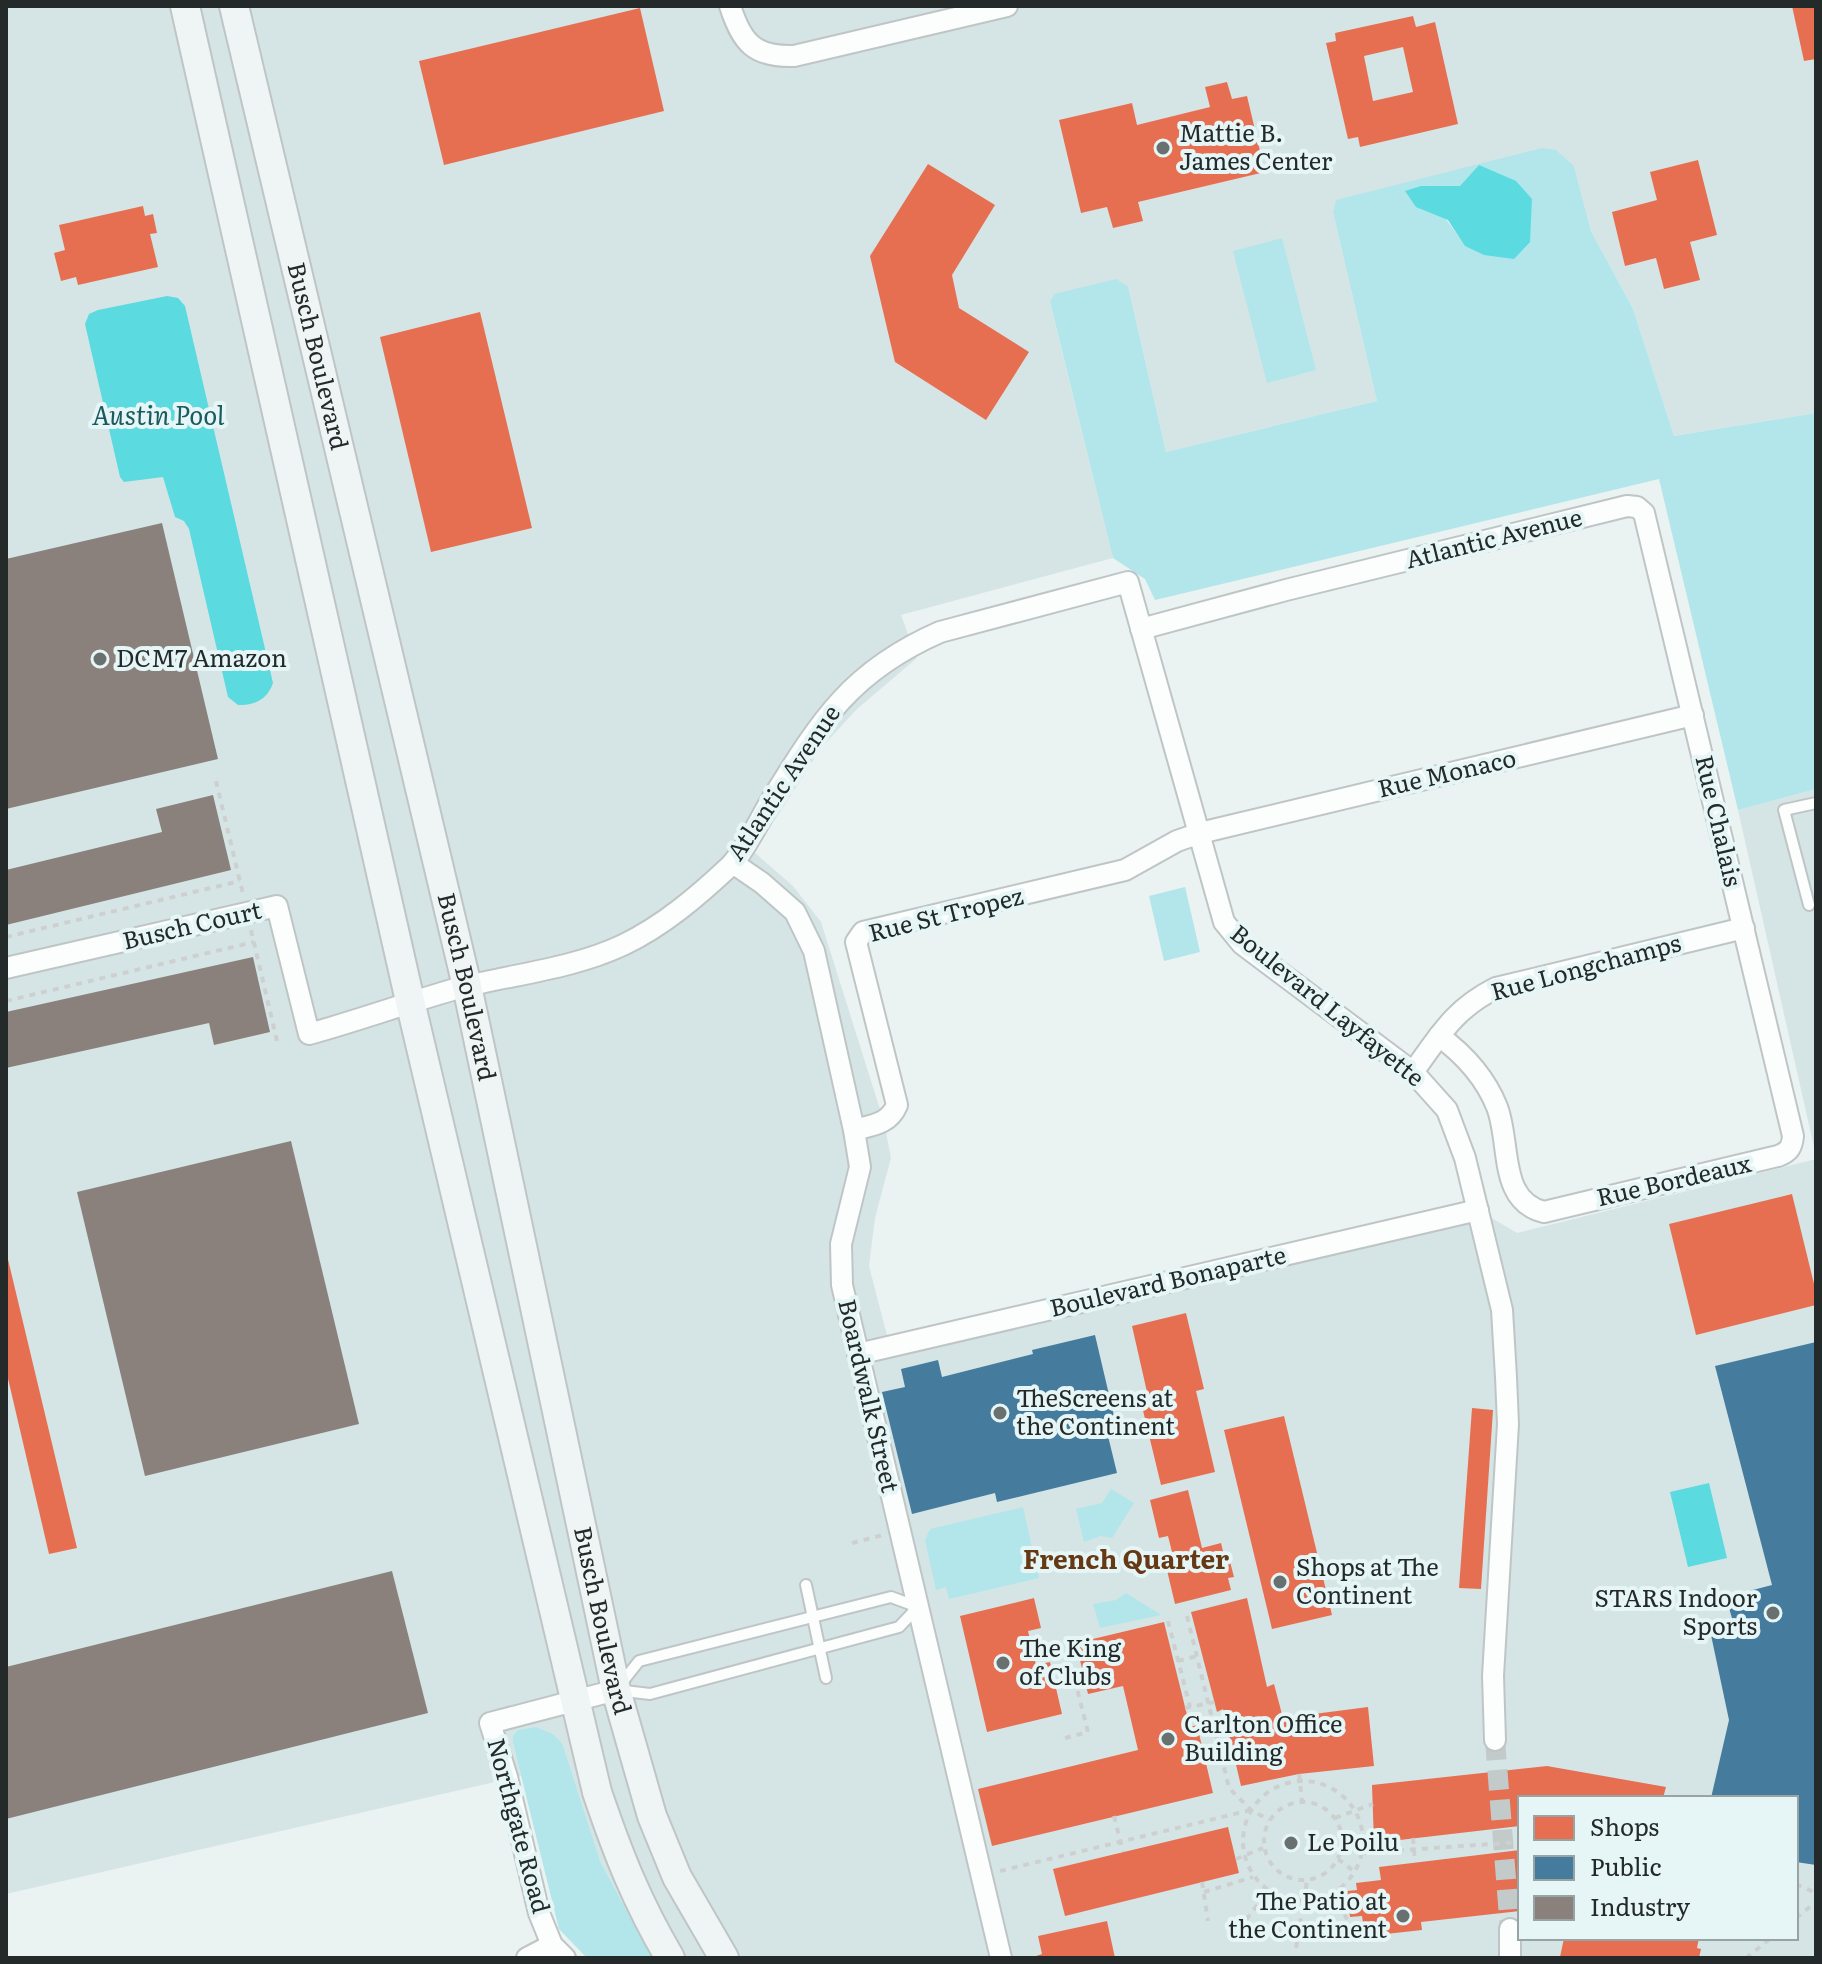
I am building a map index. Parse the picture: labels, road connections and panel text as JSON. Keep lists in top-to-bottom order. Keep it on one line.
{"streets":{"main road":["Busch Boulevard"],"street":["Atlantic Avenue","Rue Monaco","Rue Chalais","Rue St Tropez","Busch Court","Rue Longchamps","Boulevard Layfayette","Rue Bordeaux","Boulevard Bonaparte","Boardwalk Street","Northgate Road"]},"crossings":[["Busch Boulevard","Atlantic Avenue"],["Busch Boulevard","Busch Court"],["Busch Boulevard","Northgate Road"],["Atlantic Avenue","Rue Monaco"],["Atlantic Avenue","Rue Chalais"],["Atlantic Avenue","Busch Court"],["Atlantic Avenue","Boulevard Layfayette"],["Atlantic Avenue","Boardwalk Street"],["Rue Monaco","Rue Chalais"],["Rue Monaco","Rue St Tropez"],["Rue Monaco","Boulevard Layfayette"],["Rue Chalais","Rue Longchamps"],["Rue Chalais","Rue Bordeaux"],["Rue St Tropez","Boulevard Layfayette"],["Rue St Tropez","Boardwalk Street"],["Rue Longchamps","Boulevard Layfayette"],["Rue Longchamps","Rue Bordeaux"],["Boulevard Layfayette","Boulevard Bonaparte"],["Boulevard Bonaparte","Boardwalk Street"]],"districts":["French Quarter"],"water":["Austin Pool"],"places":["Mattie B. James Center","DCM7 Amazon","TheScreens at the Continent","Shops at The Continent","STARS Indoor Sports","The King of Clubs","Carlton Office Building","Le Poilu","The Patio at the Continent"],"legend":["Shops","Public","Industry"]}
